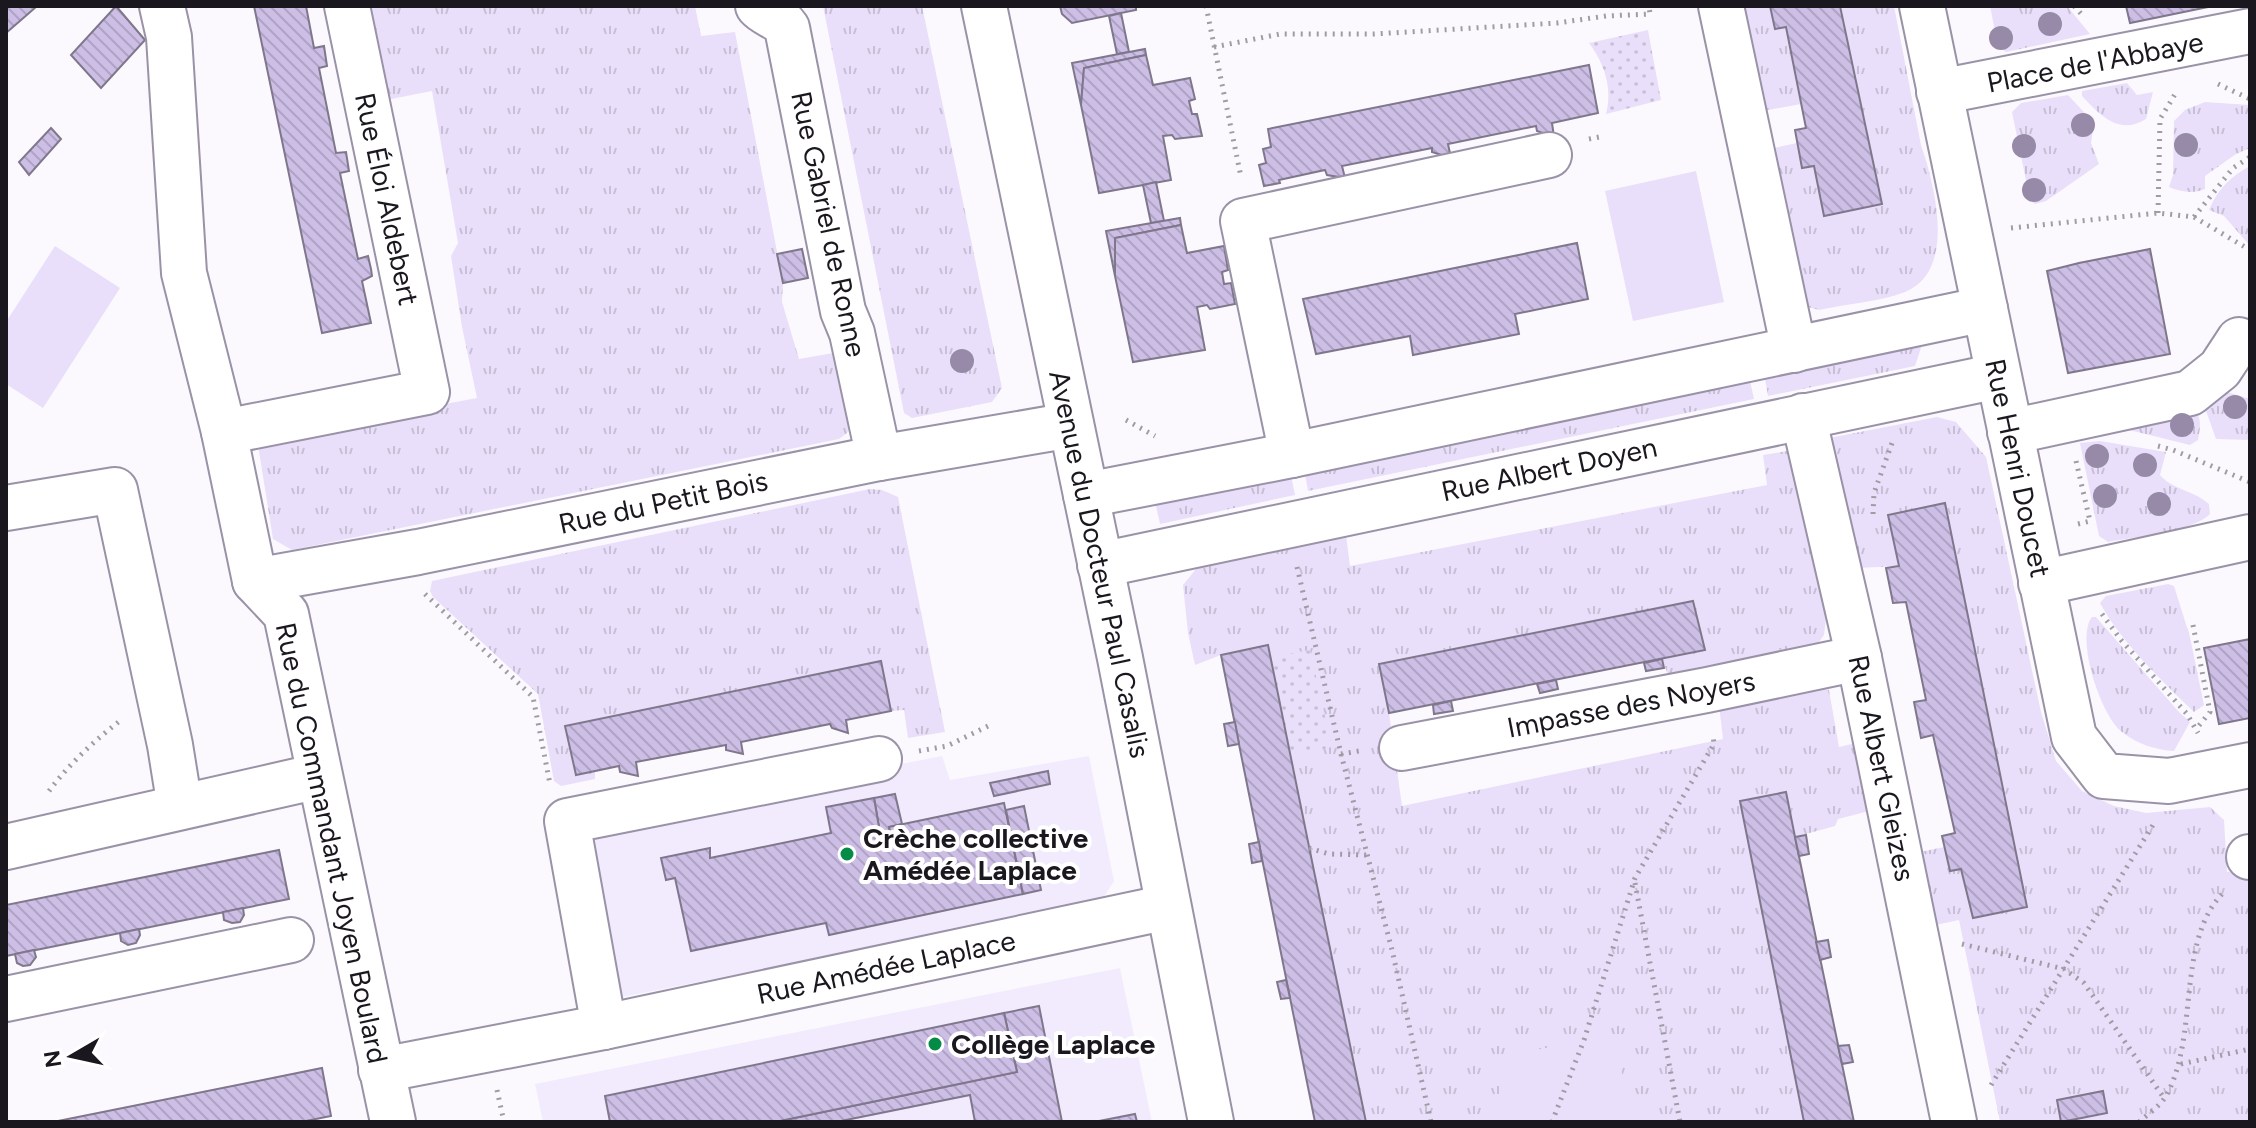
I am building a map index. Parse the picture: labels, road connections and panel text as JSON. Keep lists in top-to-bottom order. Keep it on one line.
{"streets":{"street":["Place de l'Abbaye","Rue Éloi Aldebert","Rue Gabriel de Ronne","Rue Henri Doucet","Rue Albert Doyen","Rue du Petit Bois","Avenue du Docteur Paul Casalis","Impasse des Noyers","Rue Albert Gleizes","Rue du Commandant Joyen Boulard","Rue Amédée Laplace"]},"crossings":[["Place de l'Abbaye","Rue Henri Doucet"],["Rue Gabriel de Ronne","Rue du Petit Bois"],["Rue Henri Doucet","Rue Albert Doyen"],["Rue Albert Doyen","Avenue du Docteur Paul Casalis"],["Rue Albert Doyen","Rue Albert Gleizes"],["Rue du Petit Bois","Avenue du Docteur Paul Casalis"],["Rue du Petit Bois","Rue du Commandant Joyen Boulard"],["Avenue du Docteur Paul Casalis","Rue Amédée Laplace"],["Impasse des Noyers","Rue Albert Gleizes"],["Rue du Commandant Joyen Boulard","Rue Amédée Laplace"]],"places":["Crèche collective Amédée Laplace","Collège Laplace"],"north":"left"}
